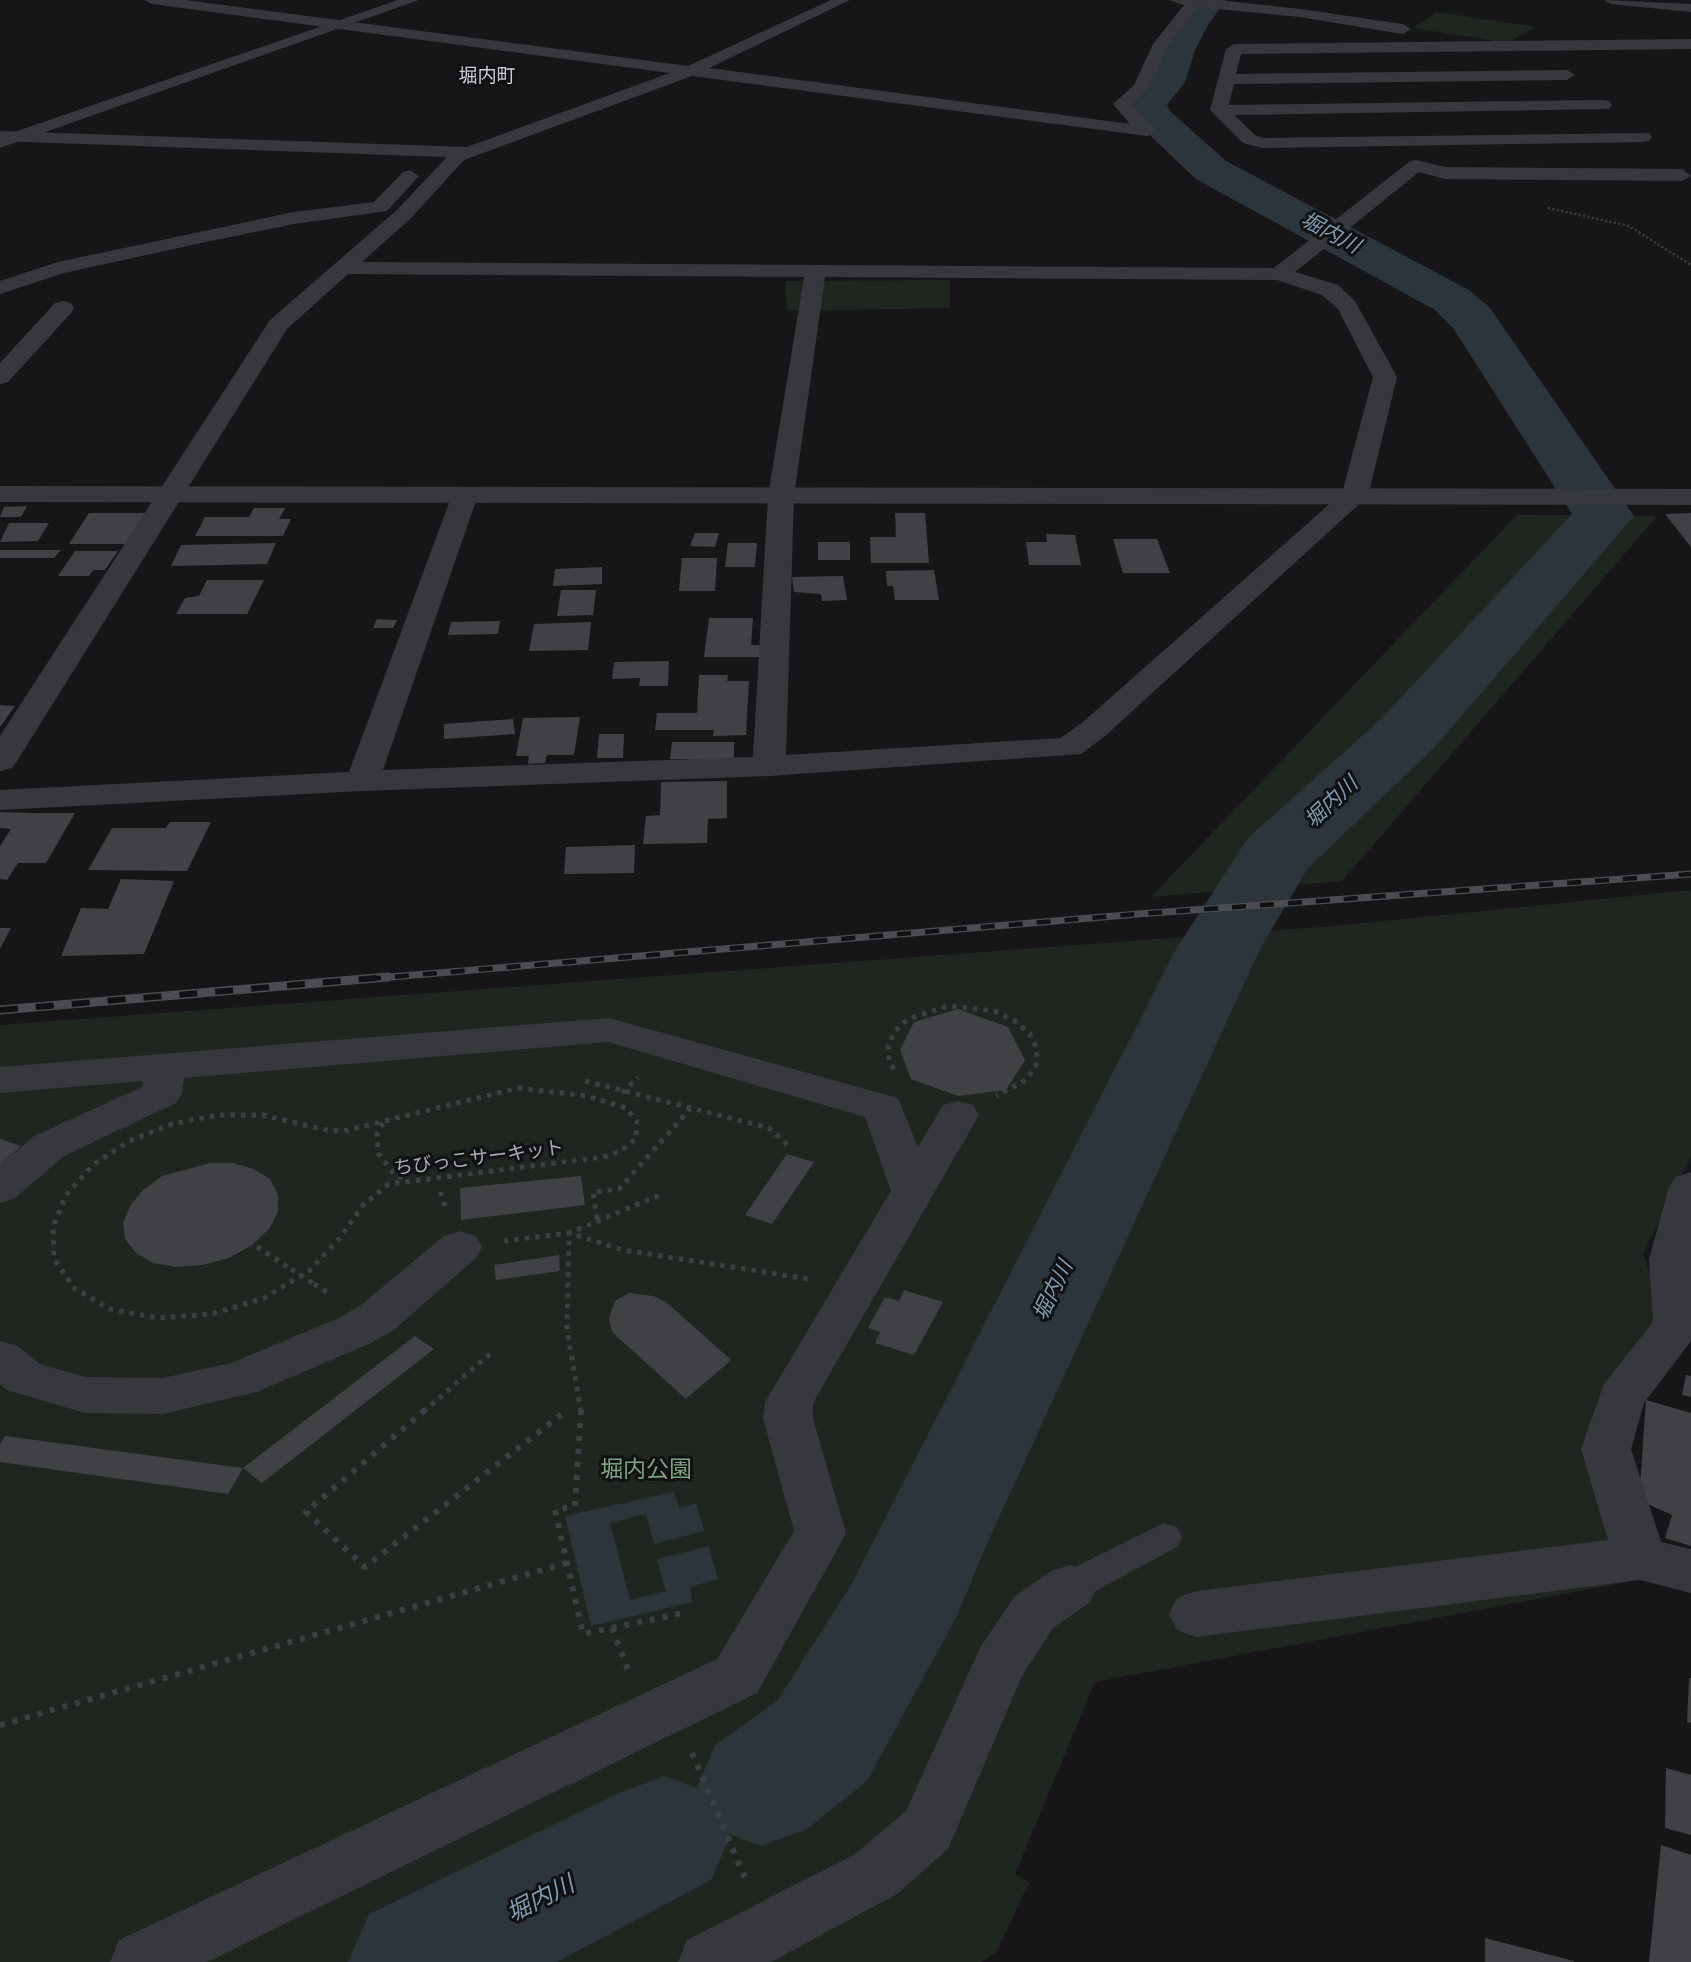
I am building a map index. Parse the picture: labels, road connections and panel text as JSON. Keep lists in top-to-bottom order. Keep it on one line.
{"streets":{"path":["ちびっこサーキット"]},"districts":["堀内町"],"water":["堀内川"],"parks":["堀内公園"]}
